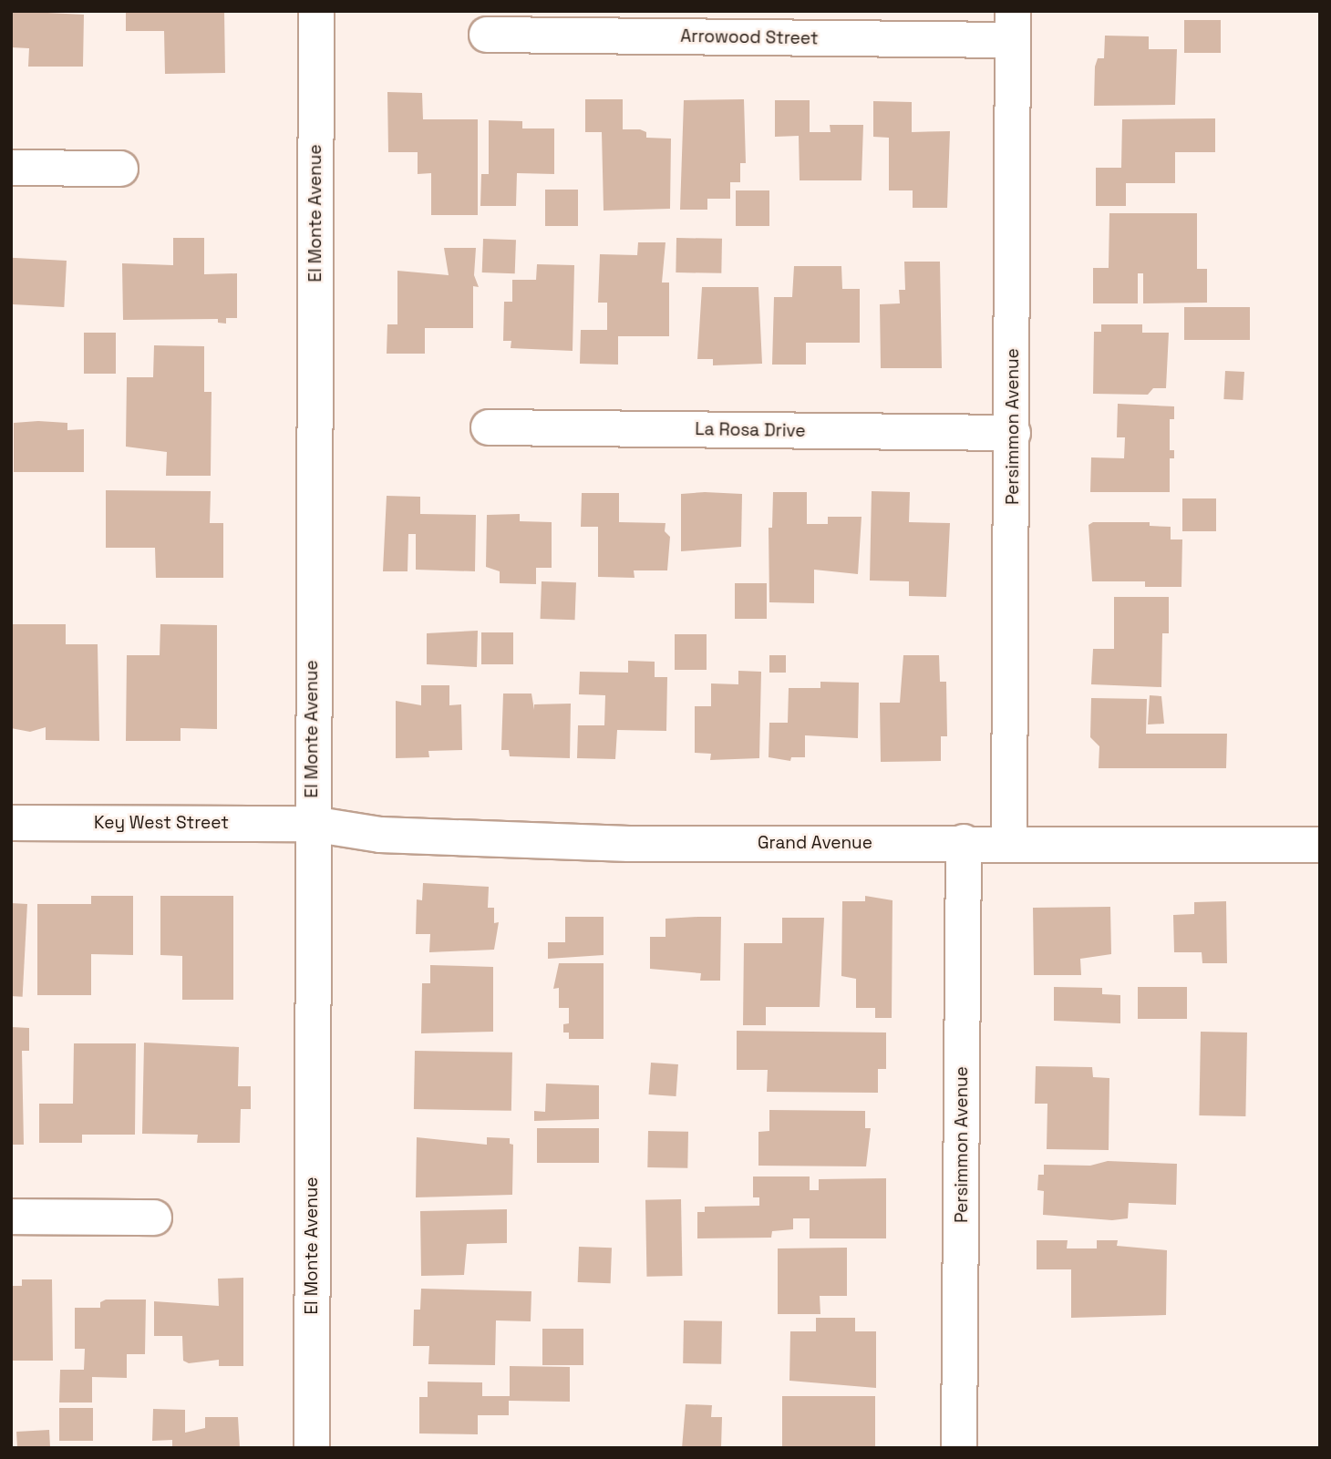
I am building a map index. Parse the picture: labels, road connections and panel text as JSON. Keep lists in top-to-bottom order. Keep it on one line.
{"streets":{"street":["Arrowood Street","El Monte Avenue","Persimmon Avenue","La Rosa Drive","Key West Street","Grand Avenue"]},"crossings":[["Arrowood Street","Persimmon Avenue"],["El Monte Avenue","Key West Street"],["El Monte Avenue","Grand Avenue"],["Persimmon Avenue","La Rosa Drive"],["Persimmon Avenue","Grand Avenue"],["Key West Street","Grand Avenue"]]}
